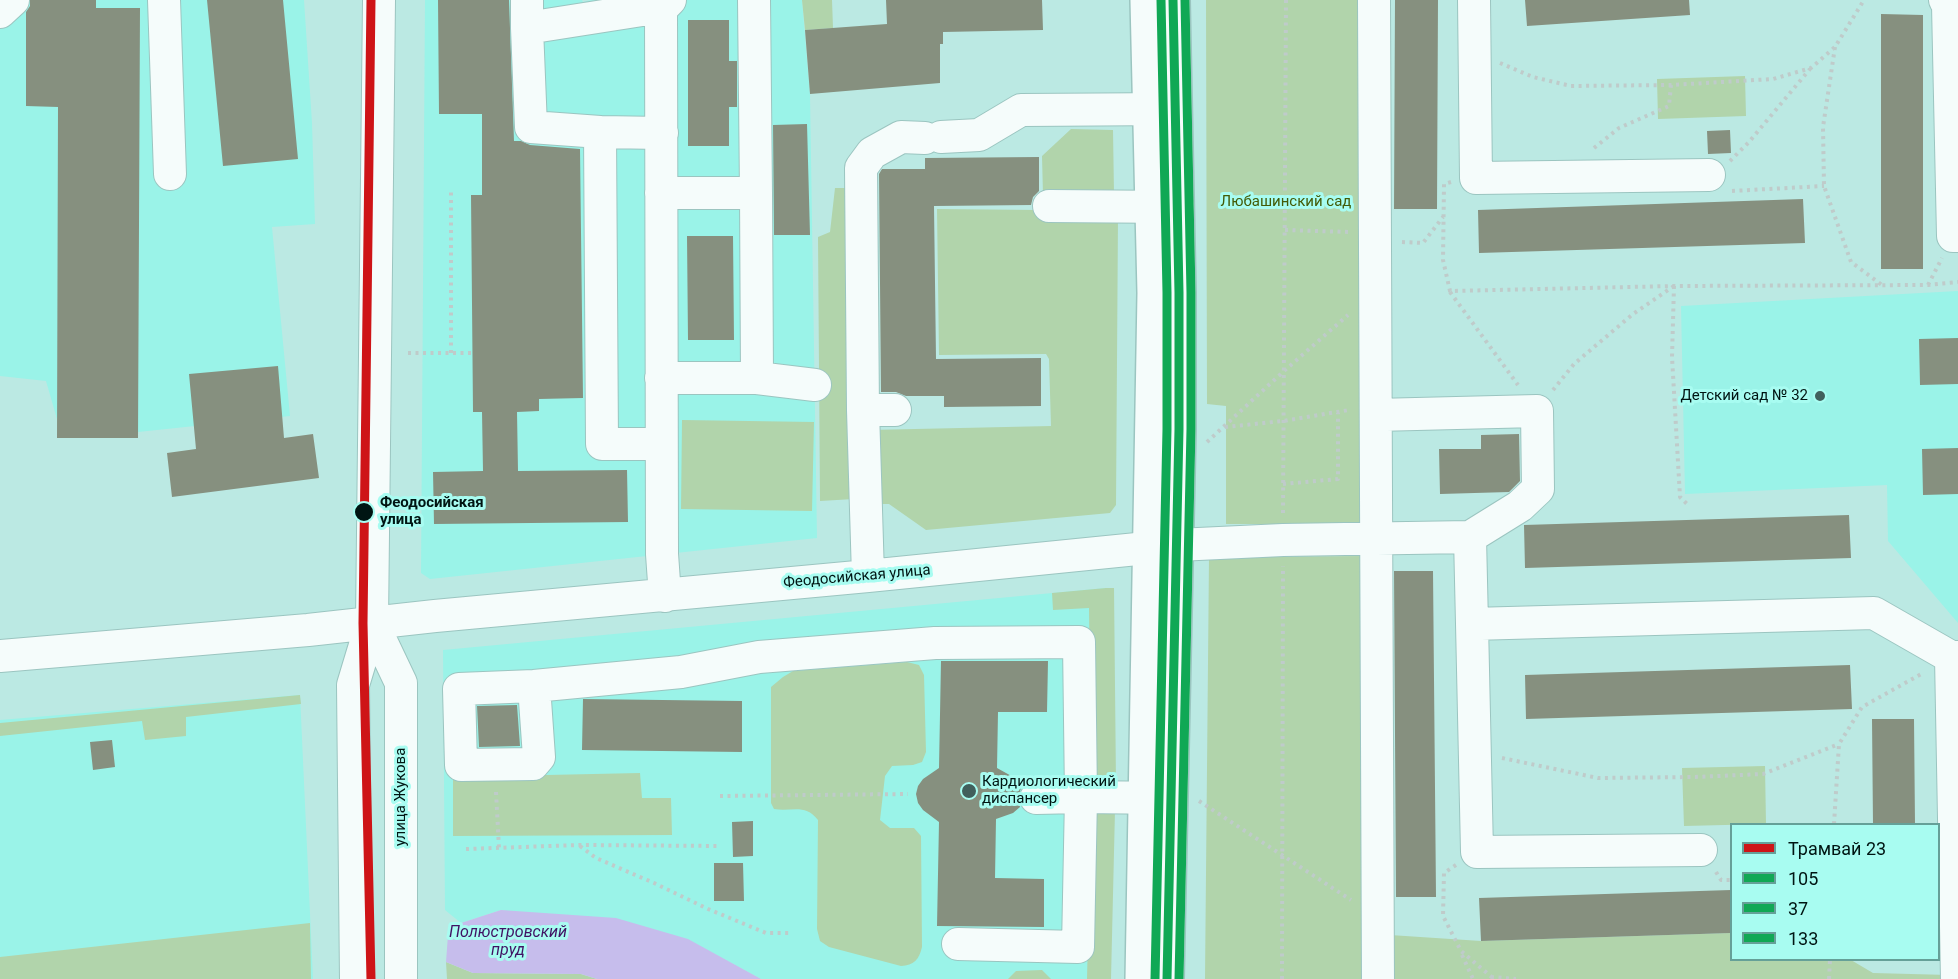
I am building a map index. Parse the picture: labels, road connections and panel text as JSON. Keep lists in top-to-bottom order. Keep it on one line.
{"streets":{"street":["Феодосийская улица","улица Жукова"]},"crossings":[["Феодосийская улица","улица Жукова"]],"water":["Полюстровский пруд"],"parks":["Любашинский сад"],"places":["Детский сад № 32","Феодосийская улица","Кардиологический диспансер"],"lines":["tram line 23","transit line 105","transit line 37","transit line 133"],"legend":["Трамвай 23","105","37","133"]}
